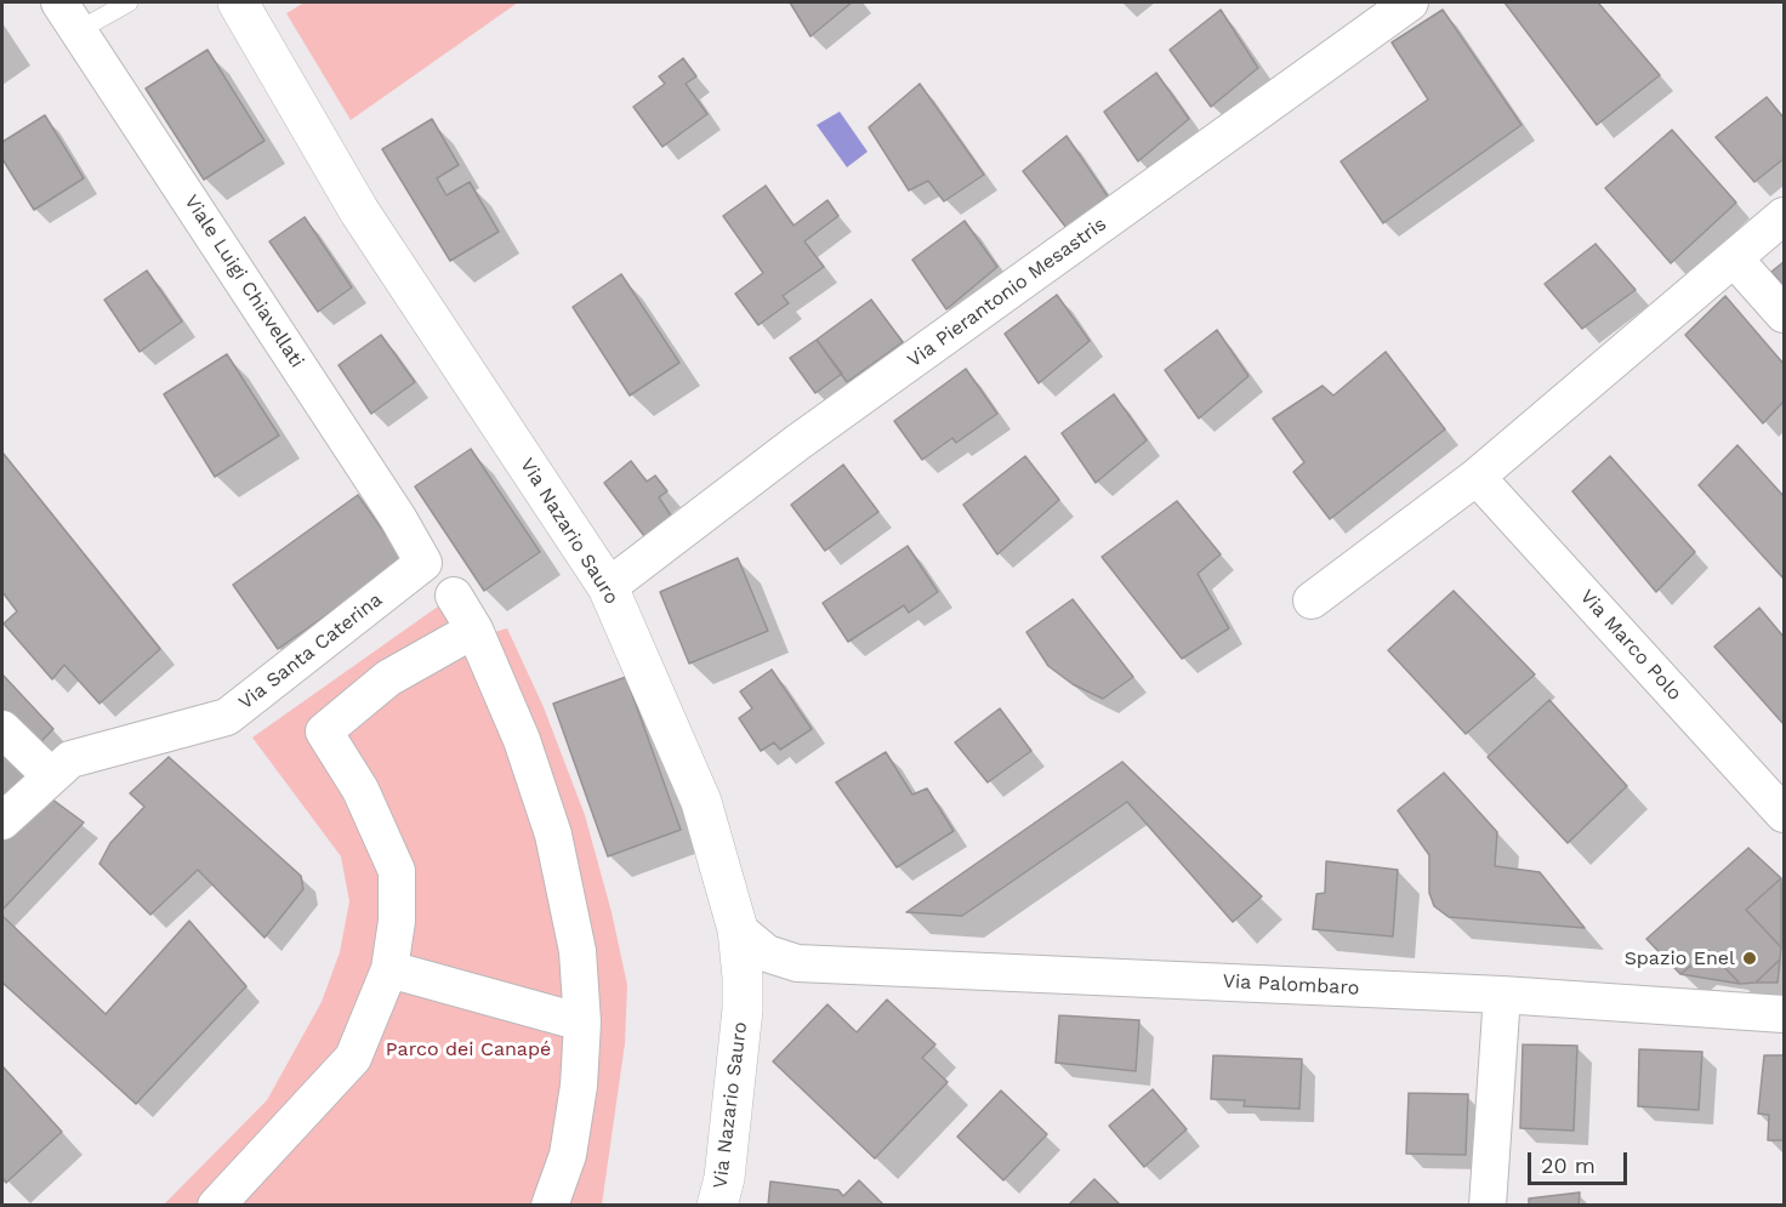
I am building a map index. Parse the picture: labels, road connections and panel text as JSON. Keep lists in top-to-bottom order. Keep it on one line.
{"streets":{"main road":["Via Nazario Sauro"],"street":["Viale Luigi Chiavellati","Via Pierantonio Mesastris","Via Marco Polo","Via Santa Caterina","Via Palombaro"]},"crossings":[["Viale Luigi Chiavellati","Via Santa Caterina"],["Via Pierantonio Mesastris","Via Nazario Sauro"],["Via Nazario Sauro","Via Palombaro"]],"parks":["Parco dei Canapé"],"places":["Spazio Enel"],"scale_bar":"20 m"}
